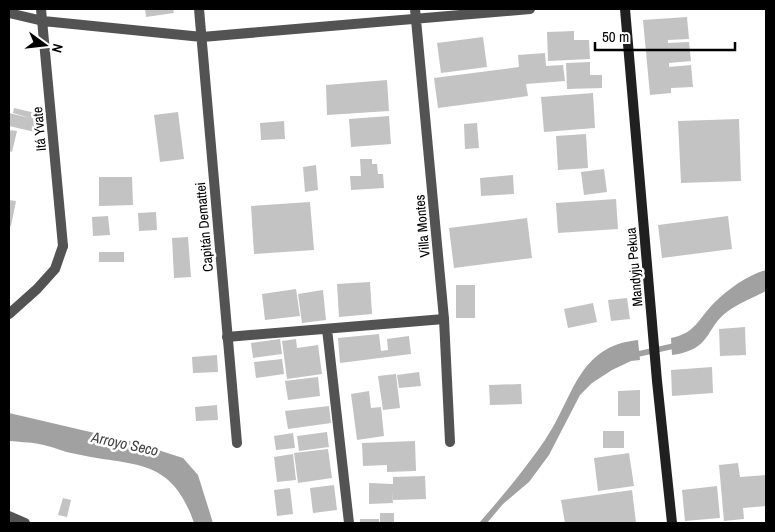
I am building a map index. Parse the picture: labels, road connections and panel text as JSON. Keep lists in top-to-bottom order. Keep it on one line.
{"streets":{"street":["Itá Yvate","Villa Montes","Capitán Demattei","Mandyju Pekua"]},"water":["Arroyo Seco"],"scale_bar":"50 m","north":"right"}
